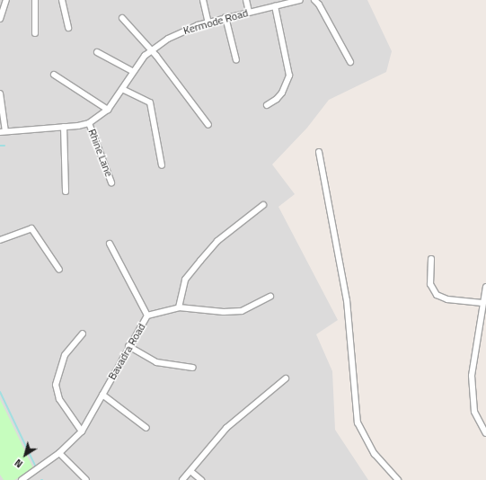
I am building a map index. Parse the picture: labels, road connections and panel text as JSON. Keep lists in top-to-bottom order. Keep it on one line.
{"streets":{"street":["Kermode Road","Rhine Lane","Bavadra Road"]},"crossings":[["Kermode Road","Rhine Lane"]],"north":"bottom left"}
